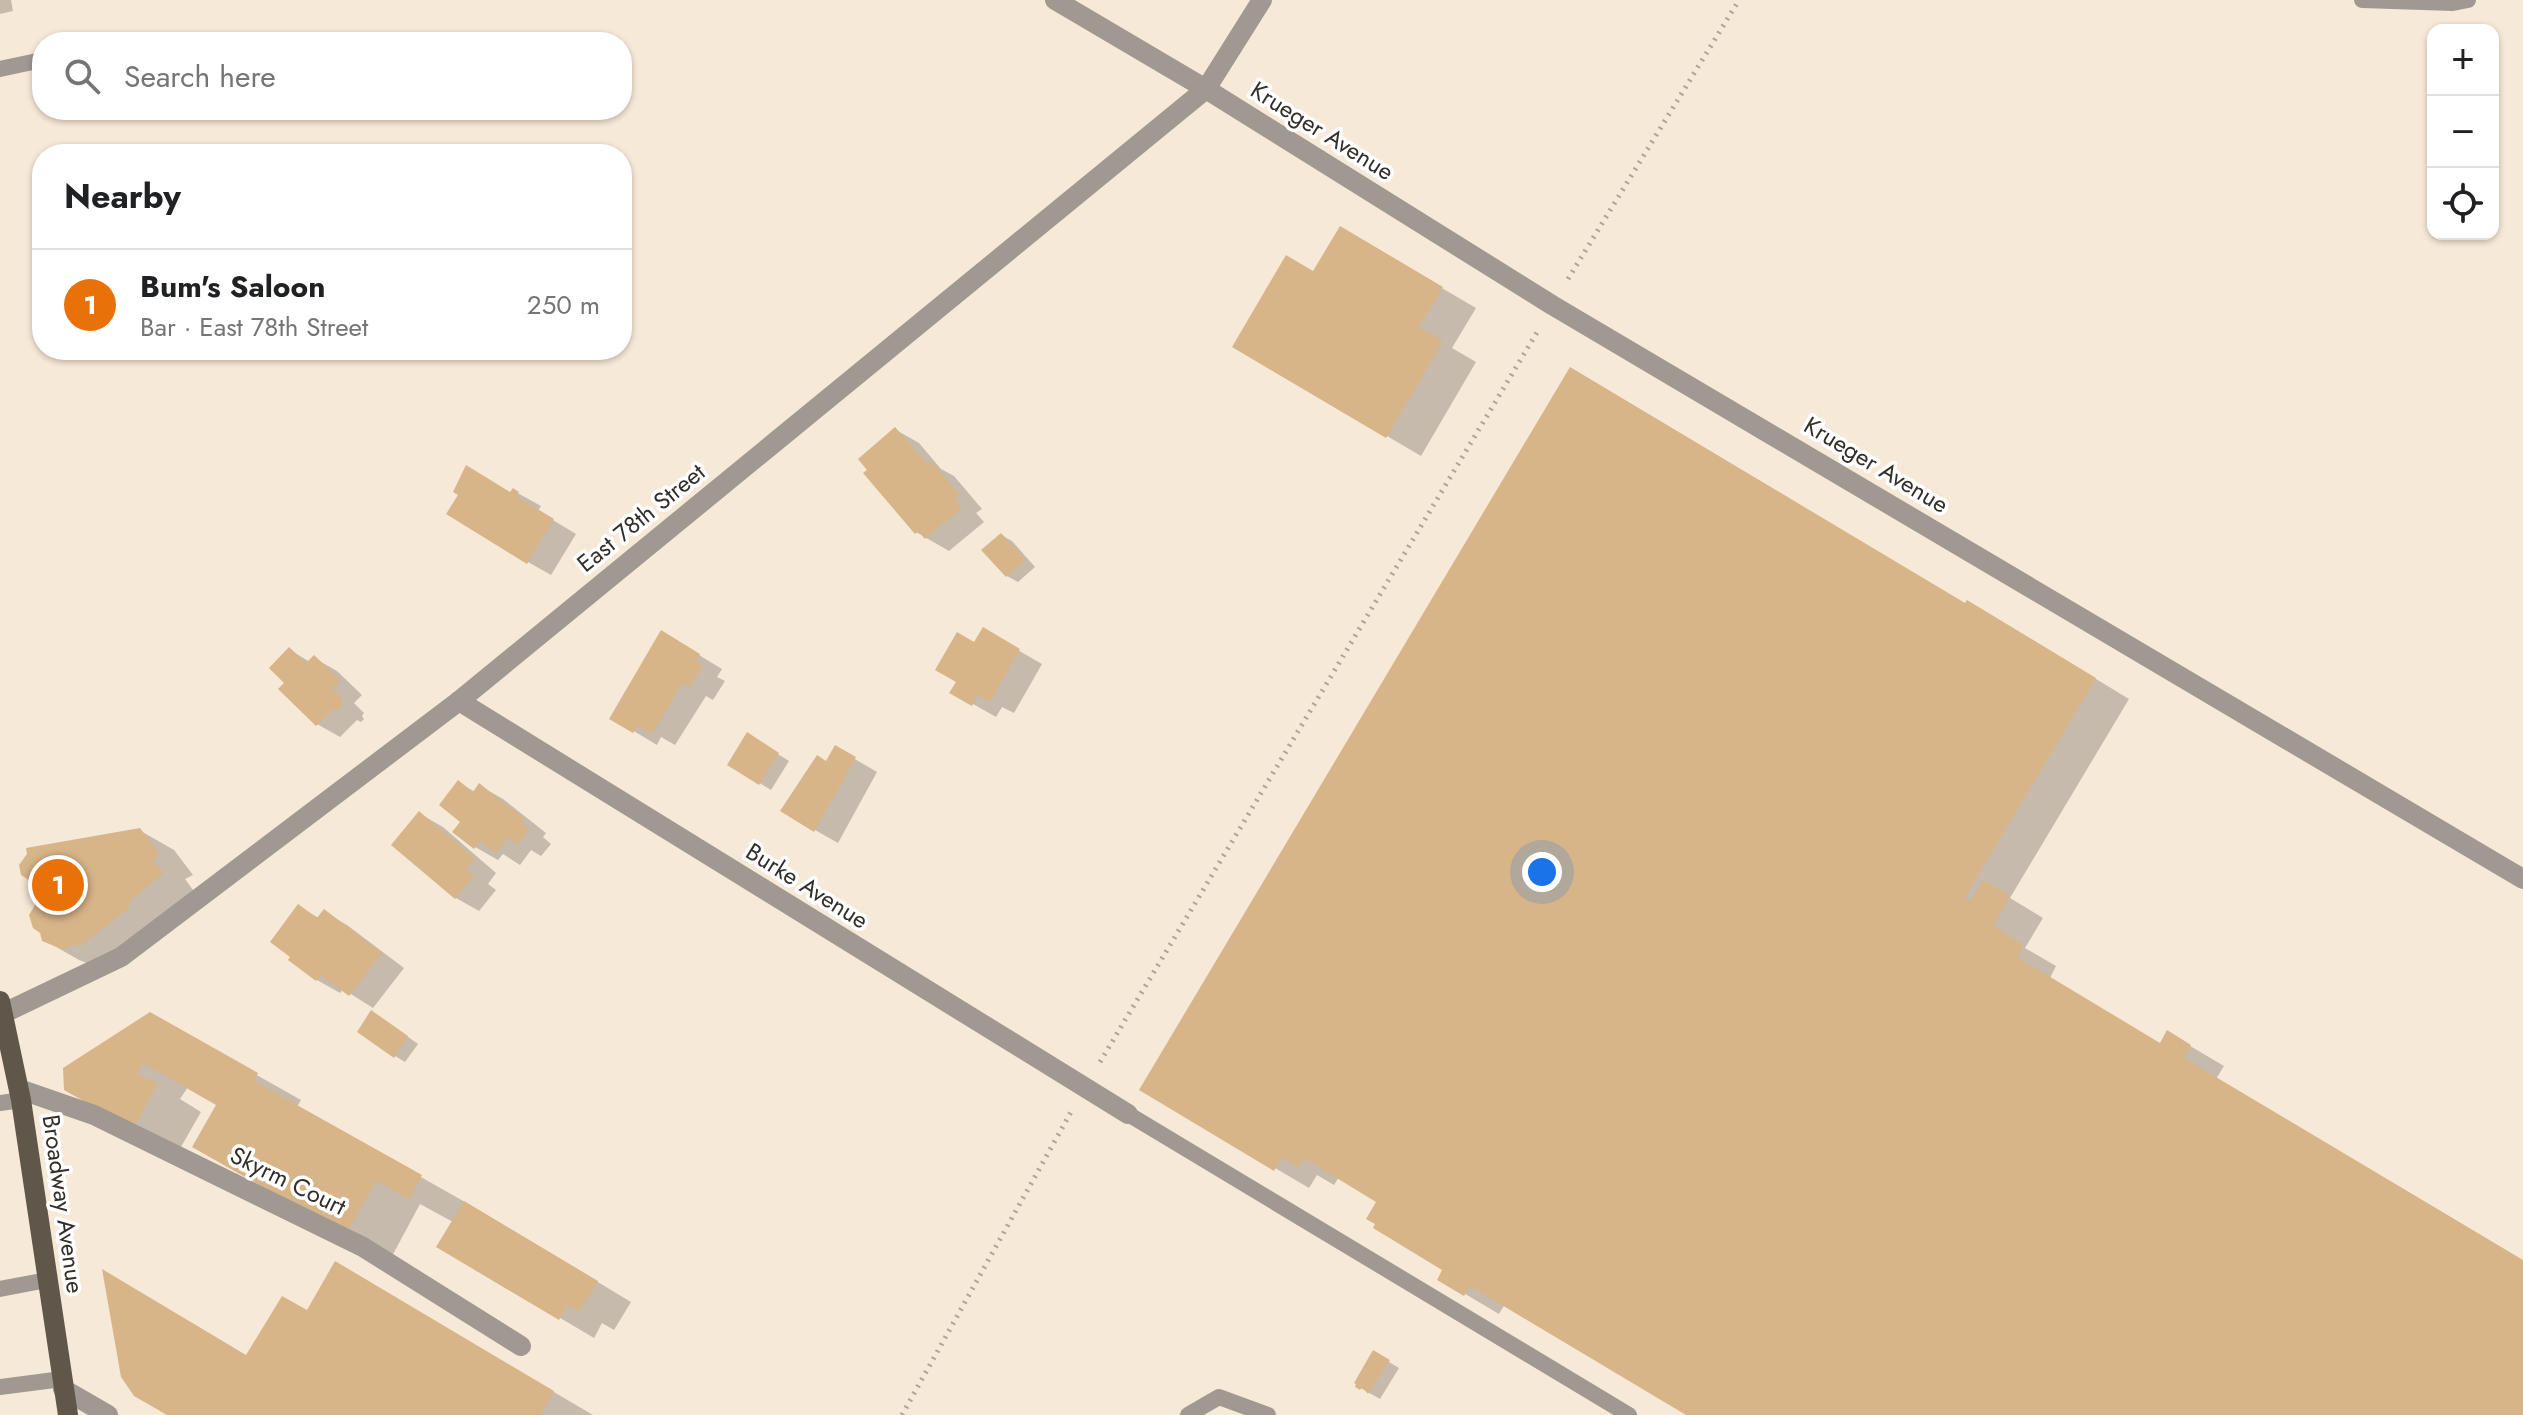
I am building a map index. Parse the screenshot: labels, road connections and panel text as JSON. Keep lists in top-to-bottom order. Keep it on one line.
{"streets":{"main road":["Broadway Avenue"],"street":["Krueger Avenue","East 78th Street","Burke Avenue","Skyrm Court"]},"crossings":[["Krueger Avenue","East 78th Street"],["East 78th Street","Burke Avenue"],["East 78th Street","Broadway Avenue"],["Skyrm Court","Broadway Avenue"]],"page":{"map_buttons":["+","−"],"search":"Search here","heading":"Nearby","list":[{"mark":"1","name":"Bum's Saloon","note":"Bar · East 78th Street","value":"250 m"}],"pins":"1"}}
